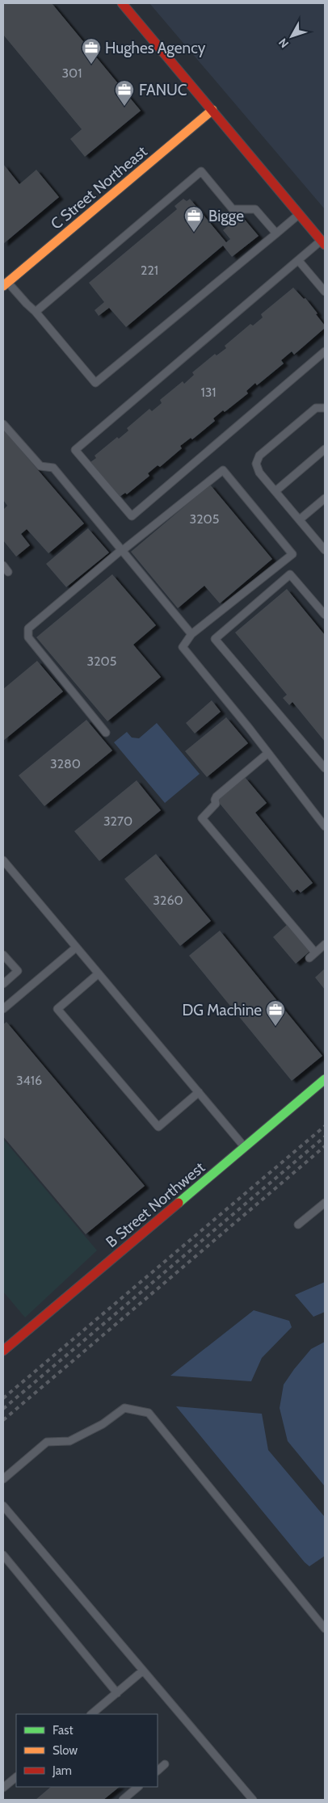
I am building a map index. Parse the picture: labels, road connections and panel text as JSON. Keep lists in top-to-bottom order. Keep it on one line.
{"streets":{"street":["C Street Northeast","B Street Northwest"]},"places":{"office":["Hughes Agency","FANUC","Bigge","DG Machine"]},"house_numbers":["301","221","131","3205","3205","3280","3270","3260","3416"],"legend":["Fast","Slow","Jam"],"north":"bottom left"}
